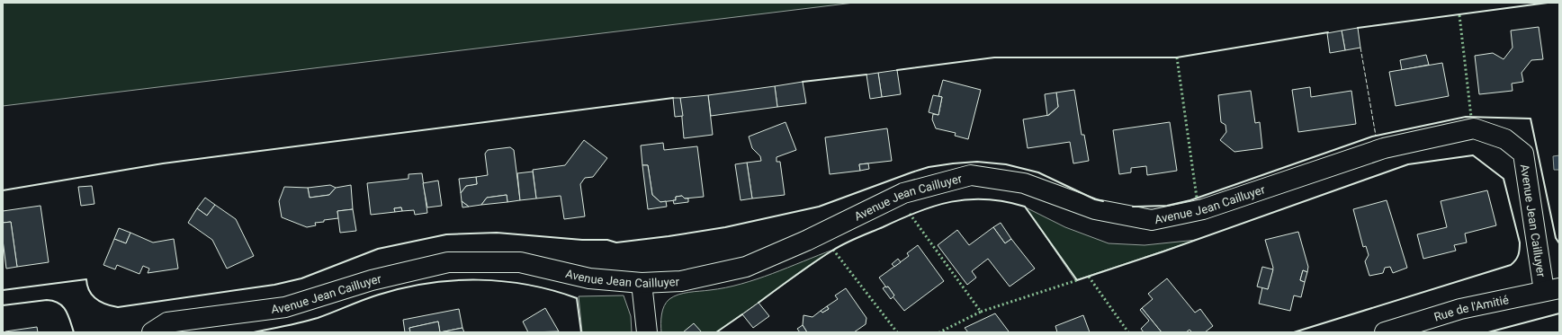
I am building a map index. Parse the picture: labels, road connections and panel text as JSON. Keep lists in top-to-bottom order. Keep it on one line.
{"streets":{"street":["Avenue Jean Cailluyer","Rue de l'Amitié"]},"crossings":[["Avenue Jean Cailluyer","Rue de l'Amitié"]]}
